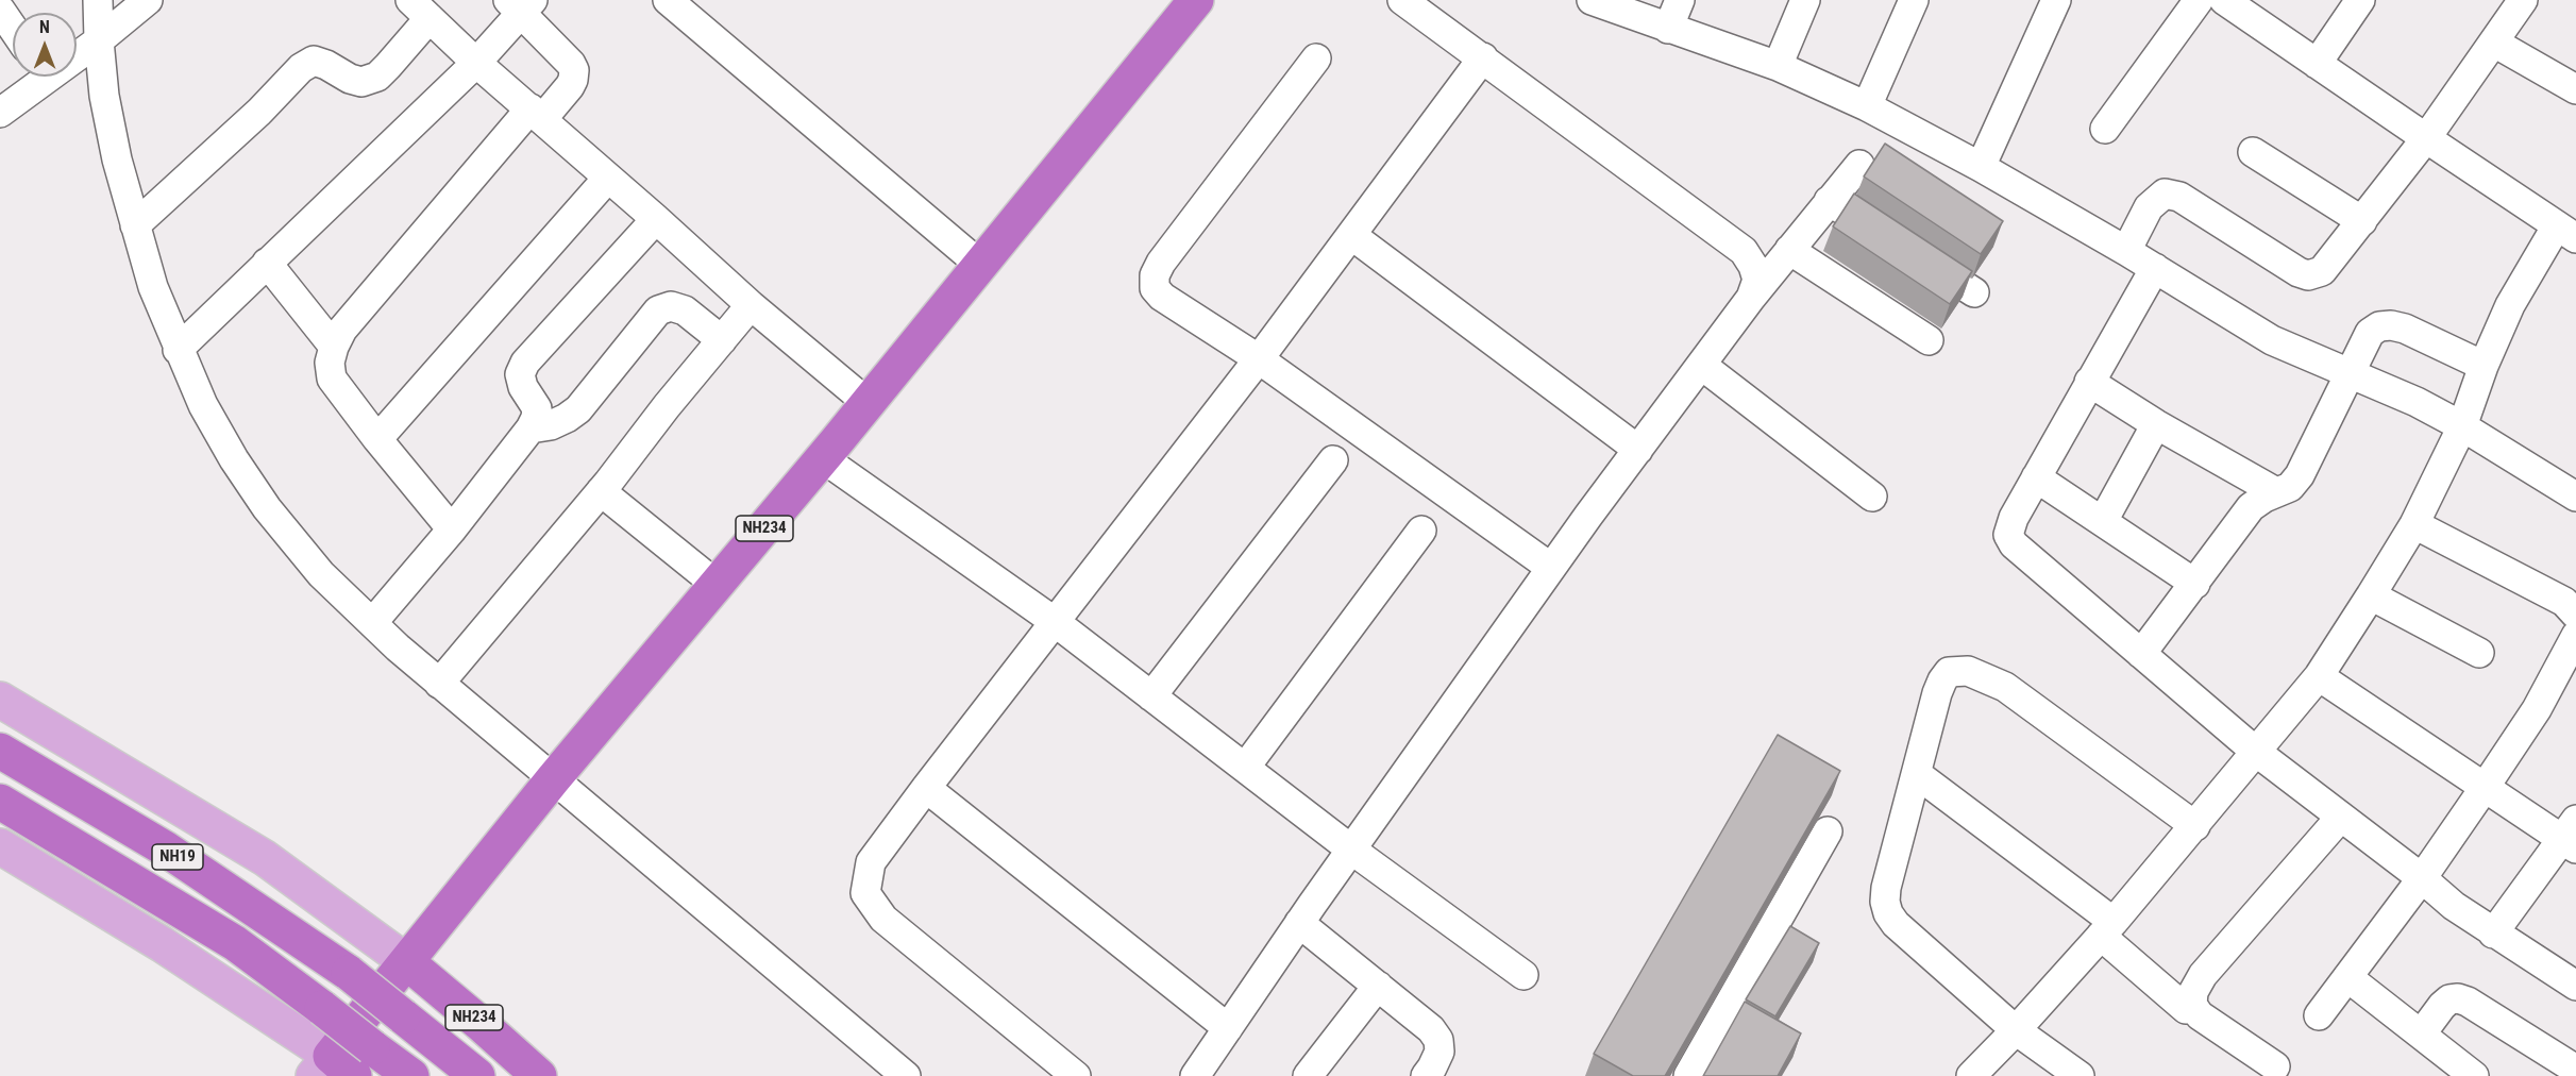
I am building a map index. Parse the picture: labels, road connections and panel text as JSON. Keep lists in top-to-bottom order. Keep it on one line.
{"streets":{"highway":["NH234","NH19"]},"north":"top"}
